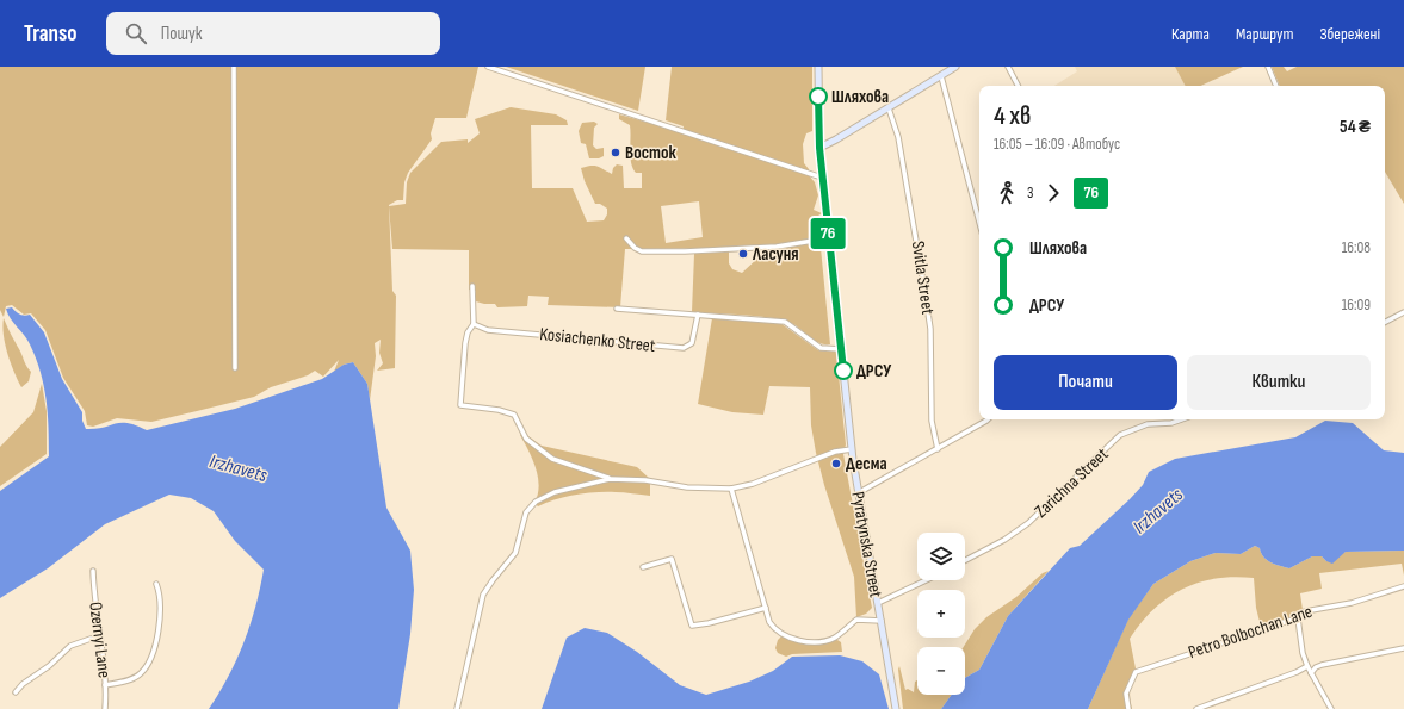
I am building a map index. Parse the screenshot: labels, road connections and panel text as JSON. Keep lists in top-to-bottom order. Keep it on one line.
{"streets":{"main road":["Pyratynska Street"],"street":["Svitla Street","Kosiachenko Street","Zarichna Street","Petro Bolbochan Lane","Ozernyi Lane"]},"water":["Irzhavets"],"places":["Шляхова","Восток","Ласуня","ДРСУ","Десма"],"lines":["bus line 76"],"page":{"header":"Transo","search":"Пошук","nav":["Карта","Маршрут","Збережені"],"on_map":"76","heading":["4 хв","16:05 – 16:09 · Автобус","54 ₴"],"legs":["3","76"],"list":[{"name":"Шляхова","value":"16:08"},{"name":"ДРСУ","value":"16:09"}],"buttons":["Почати","Квитки"],"map_buttons":["+","−"]}}
